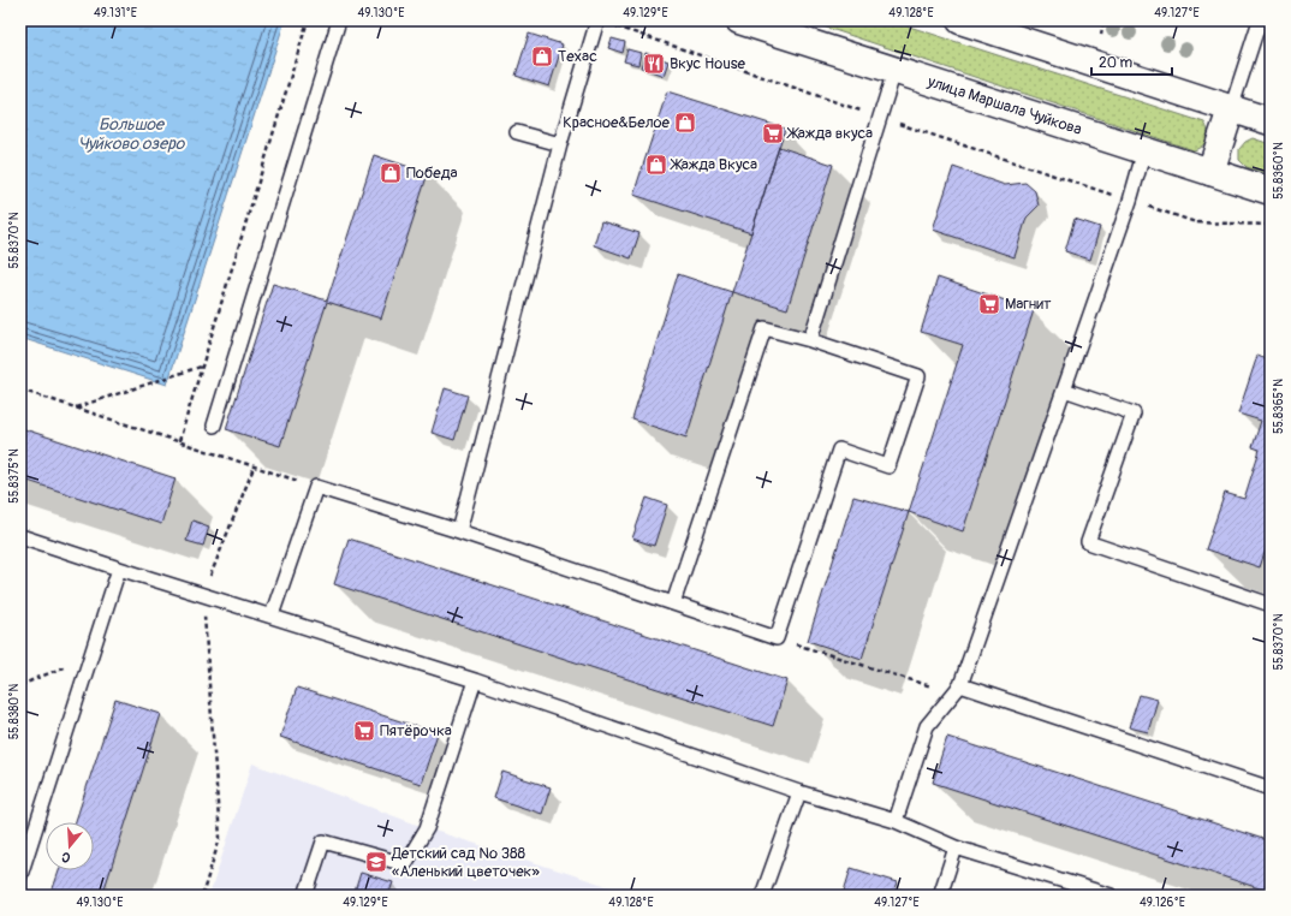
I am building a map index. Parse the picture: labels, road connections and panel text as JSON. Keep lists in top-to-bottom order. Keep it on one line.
{"streets":{"main road":["улица Маршала Чуйкова"]},"water":["Большое Чуйково озеро"],"places":{"shop":["Техас","Красное&Белое","Жажда Вкуса","Победа"],"restaurant":["Вкус House"],"supermarket":["Жажда вкуса","Магнит","Пятёрочка"],"school or university":["Детский сад № 388 «Аленький цветочек»"]},"scale_bar":"20 m","north":"bottom","coordinates":["49.131°E","49.130°E","49.129°E","49.128°E","49.127°E","55.8360°N","55.8370°N","55.8365°N","55.8375°N","55.8380°N","49.126°E"]}
